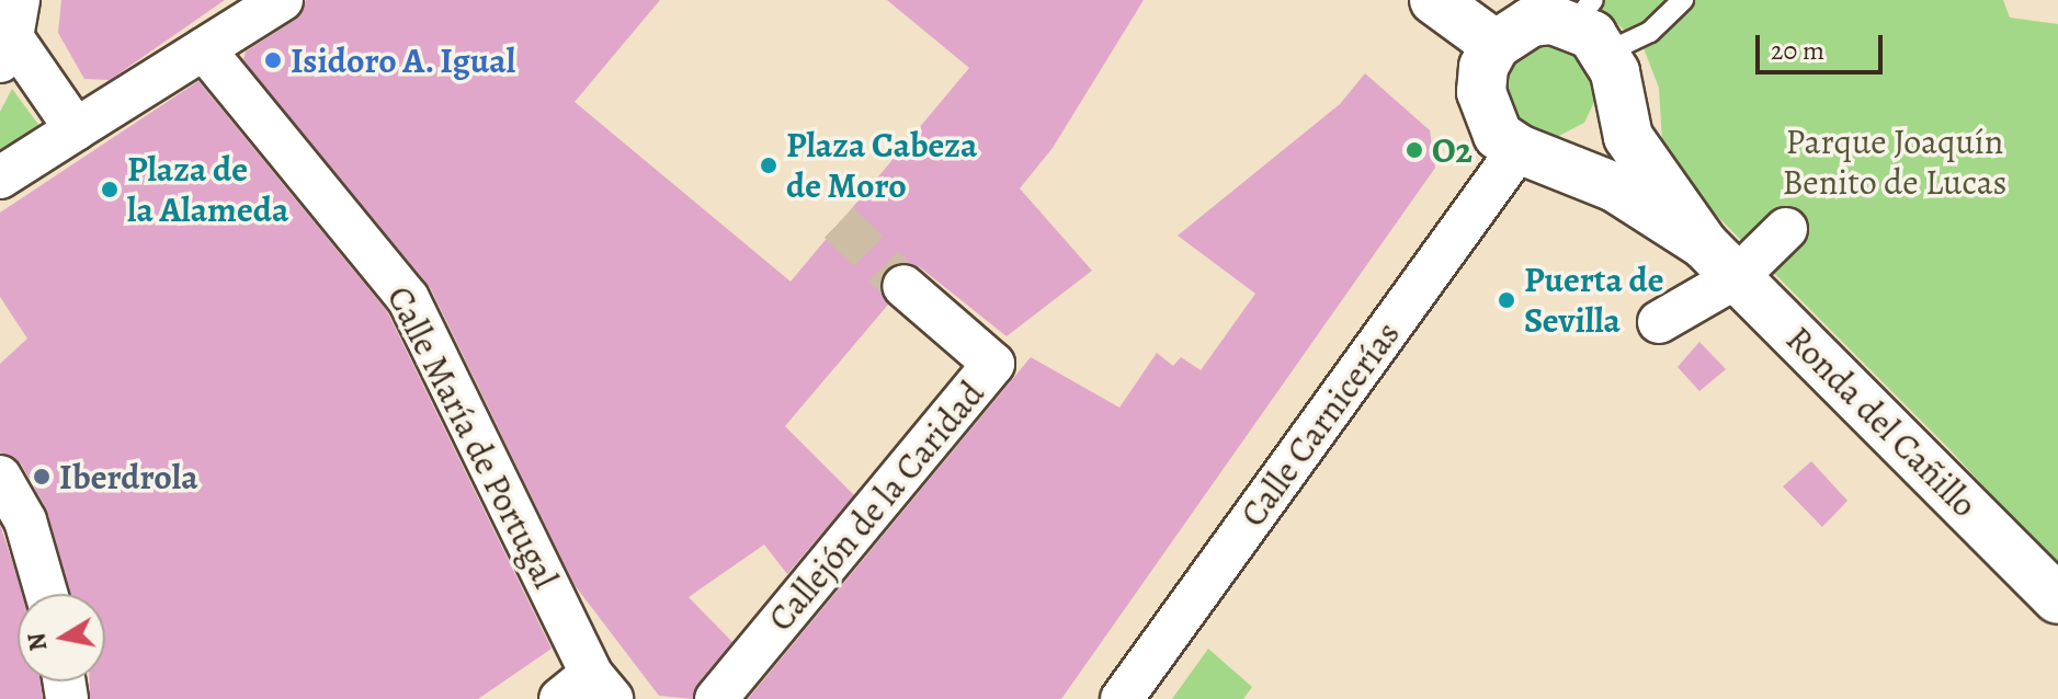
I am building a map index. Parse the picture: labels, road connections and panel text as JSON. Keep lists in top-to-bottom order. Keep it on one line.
{"streets":{"main road":["Ronda del Cañillo"],"street":["Calle Carnicerías","Calle María de Portugal","Callejón de la Caridad"]},"crossings":[["Ronda del Cañillo","Calle Carnicerías"]],"parks":["Parque Joaquín Benito de Lucas"],"places":["Isidoro A. Igual","O2","Plaza Cabeza de Moro","Plaza de la Alameda","Puerta de Sevilla","Iberdrola"],"scale_bar":"20 m","north":"left"}
